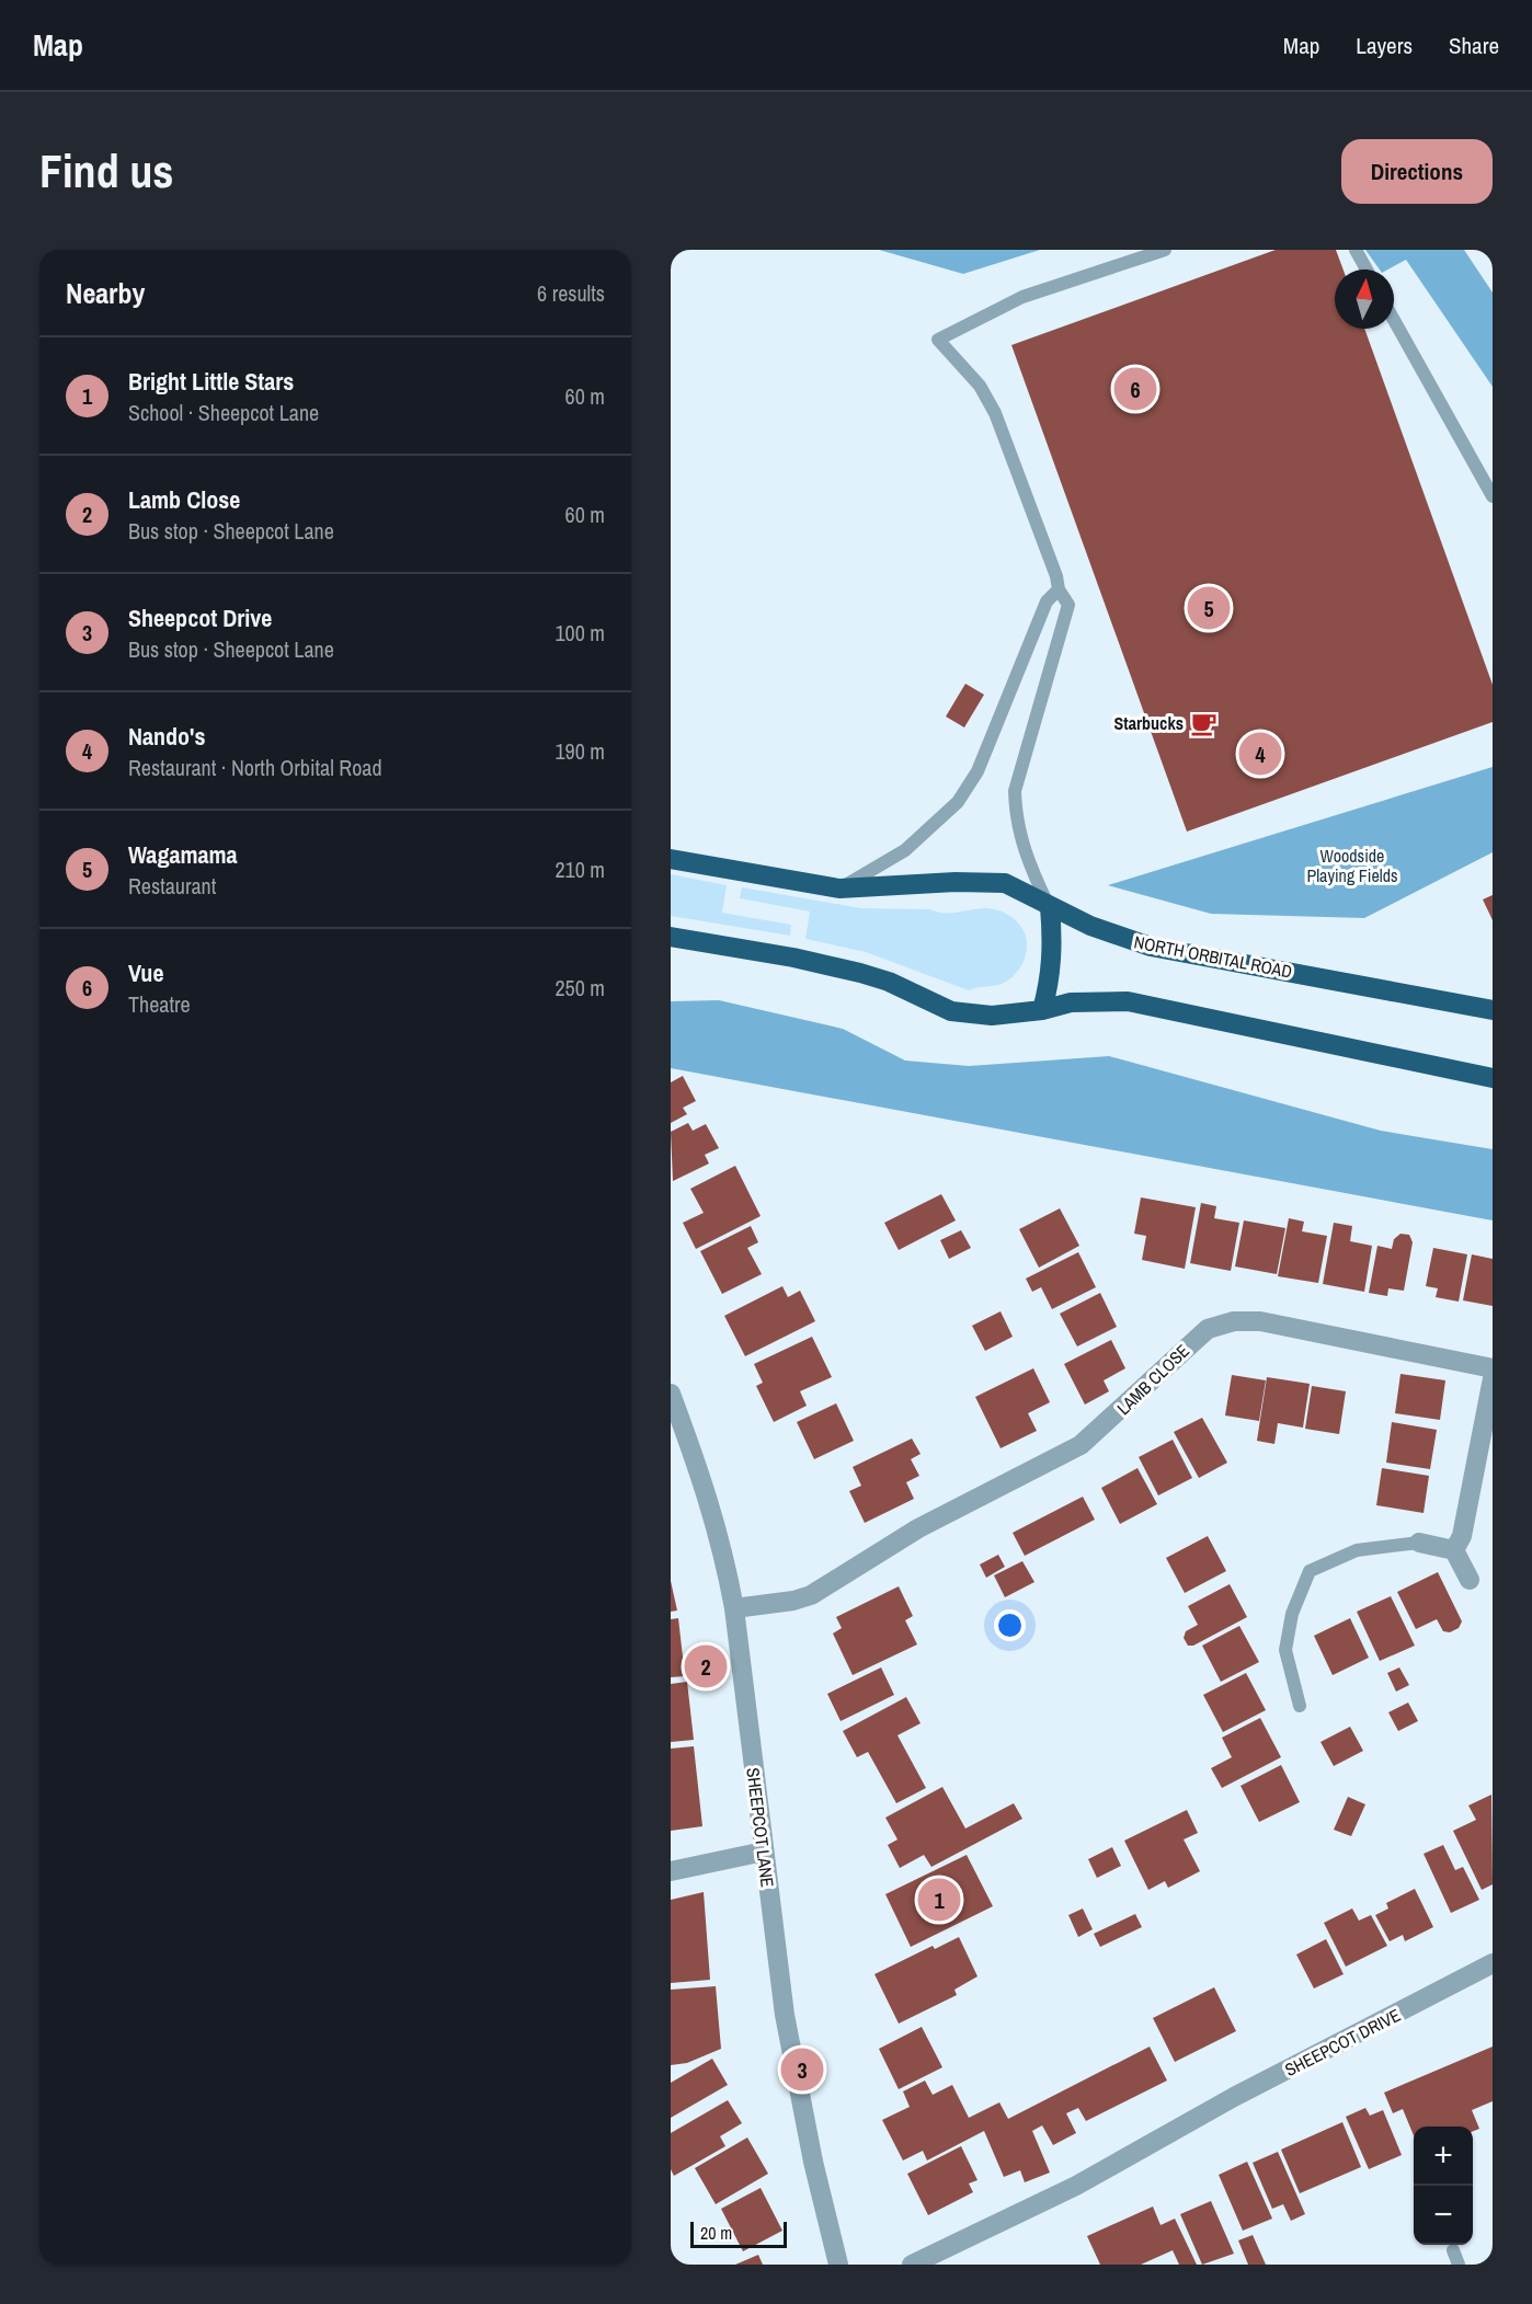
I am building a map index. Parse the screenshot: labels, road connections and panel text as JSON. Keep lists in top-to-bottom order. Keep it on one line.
{"streets":{"highway":["NORTH ORBITAL ROAD"],"street":["LAMB CLOSE","SHEEPCOT LANE","SHEEPCOT DRIVE"]},"crossings":[["LAMB CLOSE","SHEEPCOT LANE"]],"parks":["Woodside Playing Fields"],"places":{"cafe":["Starbucks"]},"scale_bar":"20 m","north":"top","page":{"header":"Map","nav":["Map","Layers","Share"],"buttons":"Directions","title":"Find us","heading":["Nearby","6 results"],"list":[{"mark":"1","name":"Bright Little Stars","note":"School · Sheepcot Lane","value":"60 m"},{"mark":"2","name":"Lamb Close","note":"Bus stop · Sheepcot Lane","value":"60 m"},{"mark":"3","name":"Sheepcot Drive","note":"Bus stop · Sheepcot Lane","value":"100 m"},{"mark":"4","name":"Nando's","note":"Restaurant · North Orbital Road","value":"190 m"},{"mark":"5","name":"Wagamama","note":"Restaurant","value":"210 m"},{"mark":"6","name":"Vue","note":"Theatre","value":"250 m"}],"pins":["6","5","4","2","1","3"],"map_buttons":["+","−"],"scale":"20 m"}}
